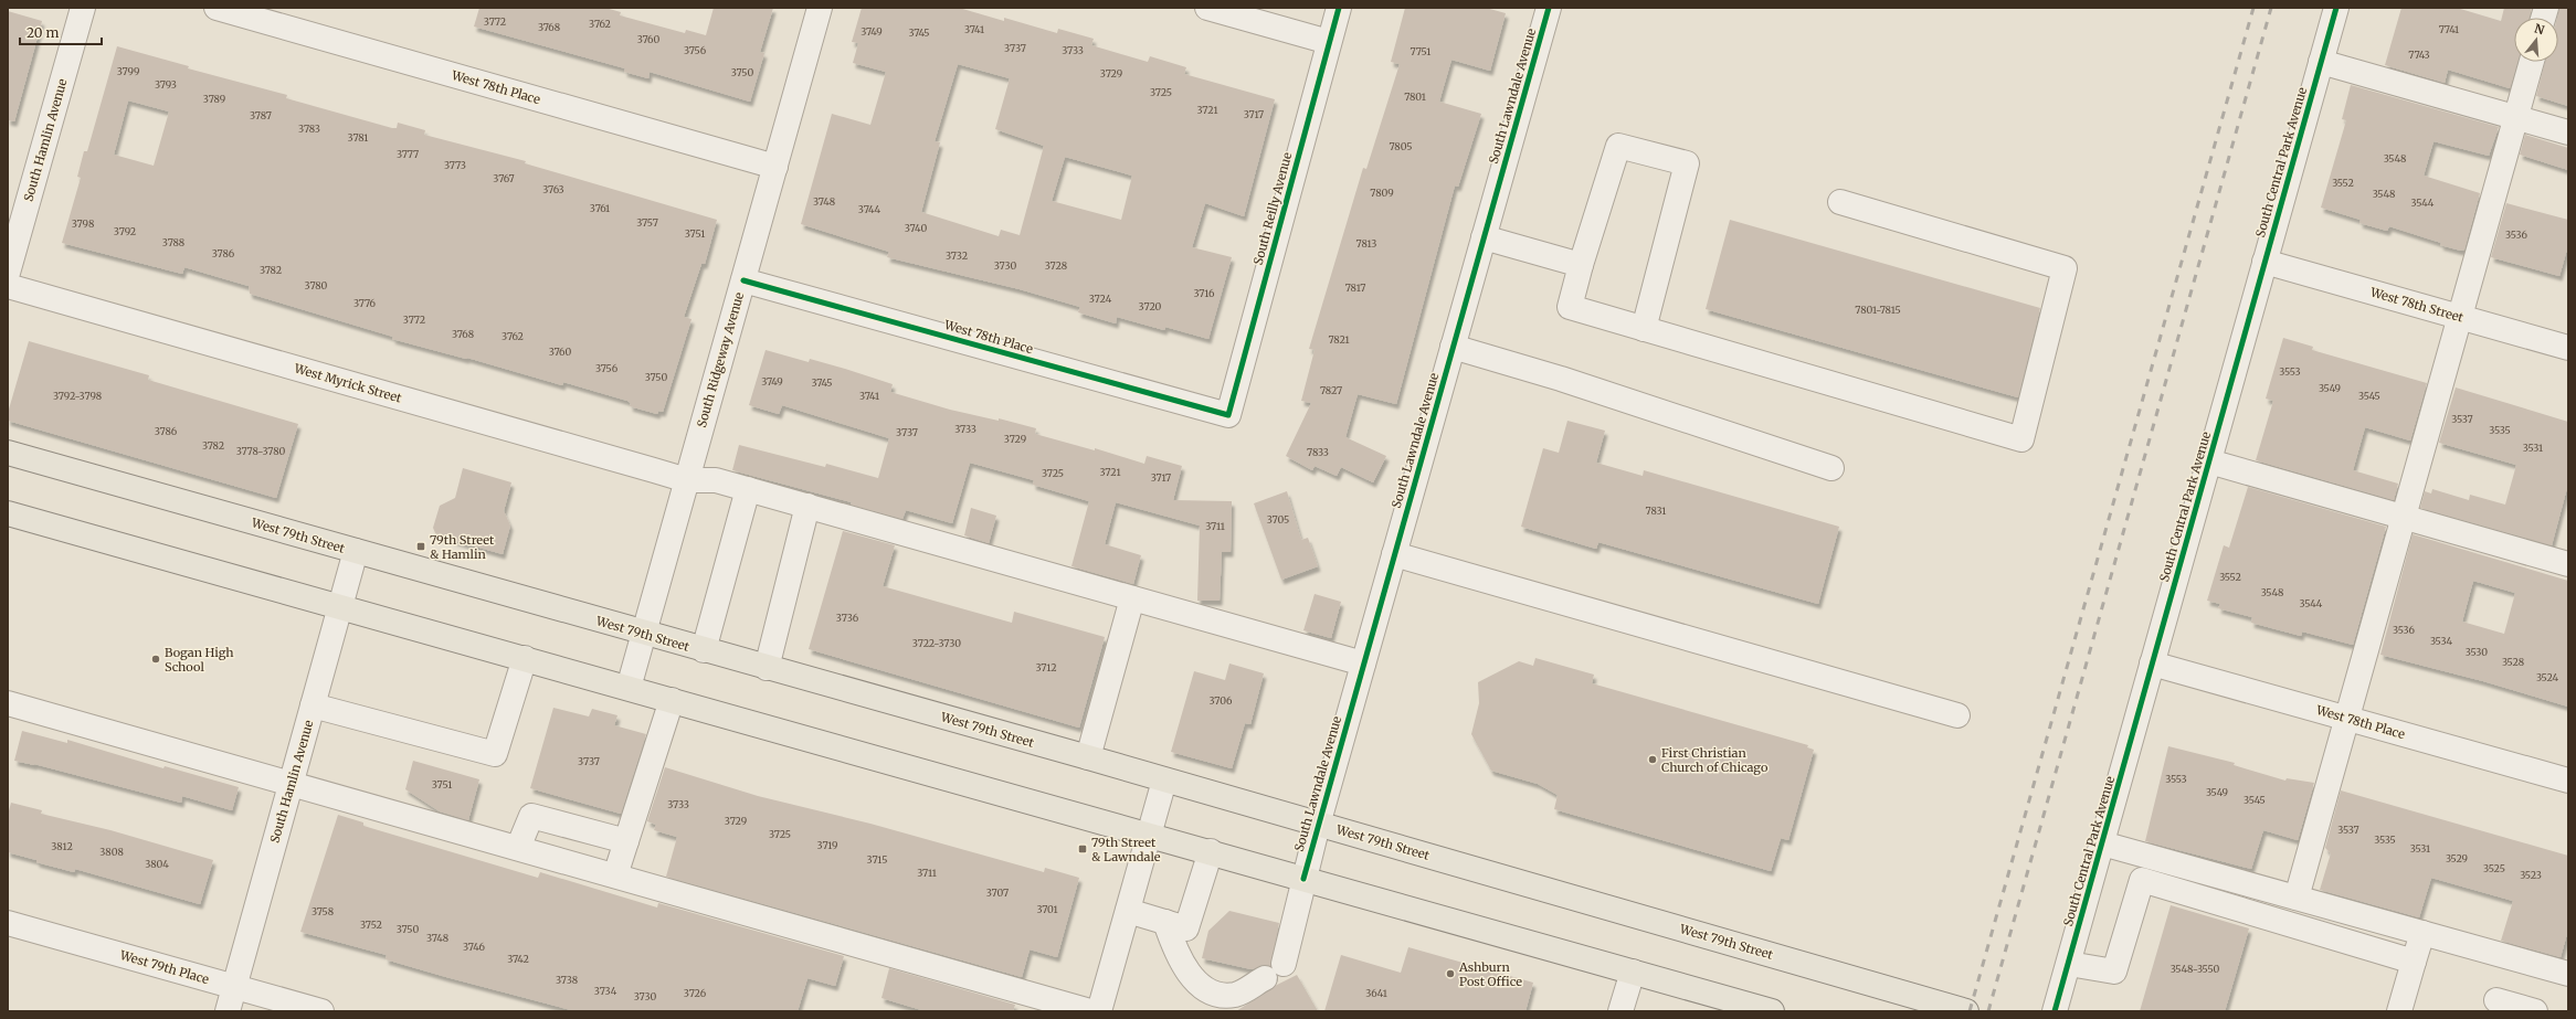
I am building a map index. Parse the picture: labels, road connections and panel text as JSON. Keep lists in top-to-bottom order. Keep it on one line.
{"streets":{"main road":["West 79th Street"],"street":["West 78th Place","South Lawndale Avenue","South Hamlin Avenue","South Central Park Avenue","South Reilly Avenue","West 78th Street","South Ridgeway Avenue","West Myrick Street","West 79th Place"]},"crossings":[["West 78th Place","South Central Park Avenue"],["West 78th Place","South Reilly Avenue"],["West 78th Place","South Ridgeway Avenue"],["South Lawndale Avenue","West Myrick Street"],["South Lawndale Avenue","West 79th Street"],["South Hamlin Avenue","West 79th Street"],["South Hamlin Avenue","West 79th Place"],["South Central Park Avenue","West 78th Street"],["South Ridgeway Avenue","West Myrick Street"],["South Ridgeway Avenue","West 79th Street"]],"places":{"transit":["79th Street & Hamlin","79th Street & Lawndale"],"other":["Bogan High School","First Christian Church of Chicago","Ashburn Post Office"]},"house_numbers":["3772","3762","3768","3741","7741","3749","3745","3760","3737","3756","3733","7751","7743","3799","3750","3729","3793","3725","7801","3789","3721","3717","3787","3783","3781","7805","3777","3548","3773","3767","3552","3763","7809","3548","3748","3544","3761","3744","3757","3798","3740","3792","3751","3536","3788","7813","3786","3732","3730","3728","3782","3780","7817","3716","3724","3776","3720","7801-7815","3772","3768","3762","7821","3760","3756","3553","3750","3749","3745","3549","7827","3792-3798","3741","3545","3537","3733","3535","3786","3737","3729","3782","3531","3778-3780","7833","3721","3725","3717","7831","3705","3711","3552","3548","3544","3736","3536","3534","3722-3730","3530","3528","3712","3524","3706","3737","3553","3751","3549","3545","3733","3729","3537","3725","3535","3719","3812","3531","3808","3529","3715","3804","3525","3711","3523","3707","3701","3758","3752","3750","3748","3746","3742","3548-3550","3738","3734","3726","3641","3730"],"scale_bar":"20 m","north":"top"}
